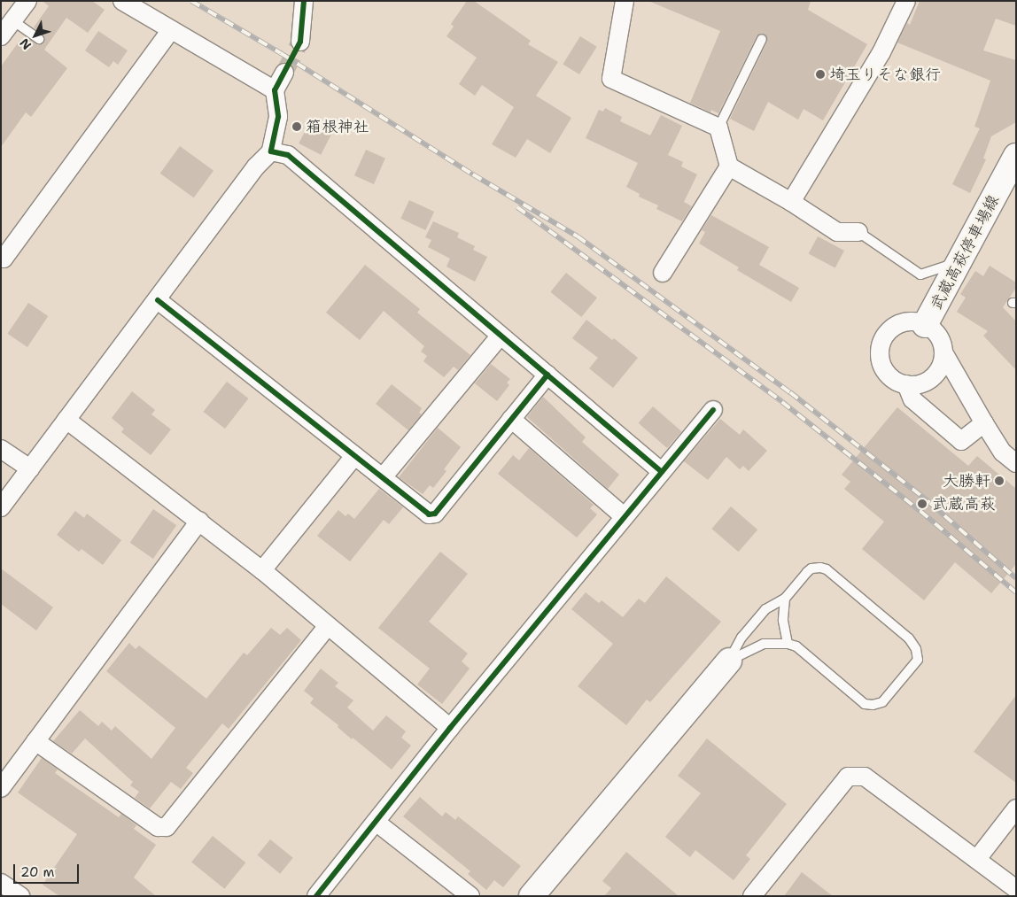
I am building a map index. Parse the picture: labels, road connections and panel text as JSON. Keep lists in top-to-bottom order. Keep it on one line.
{"streets":{"street":["武蔵高萩停車場線"]},"places":["埼玉りそな銀行","箱根神社","大勝軒","武蔵高萩"],"scale_bar":"20 m","north":"bottom left"}
